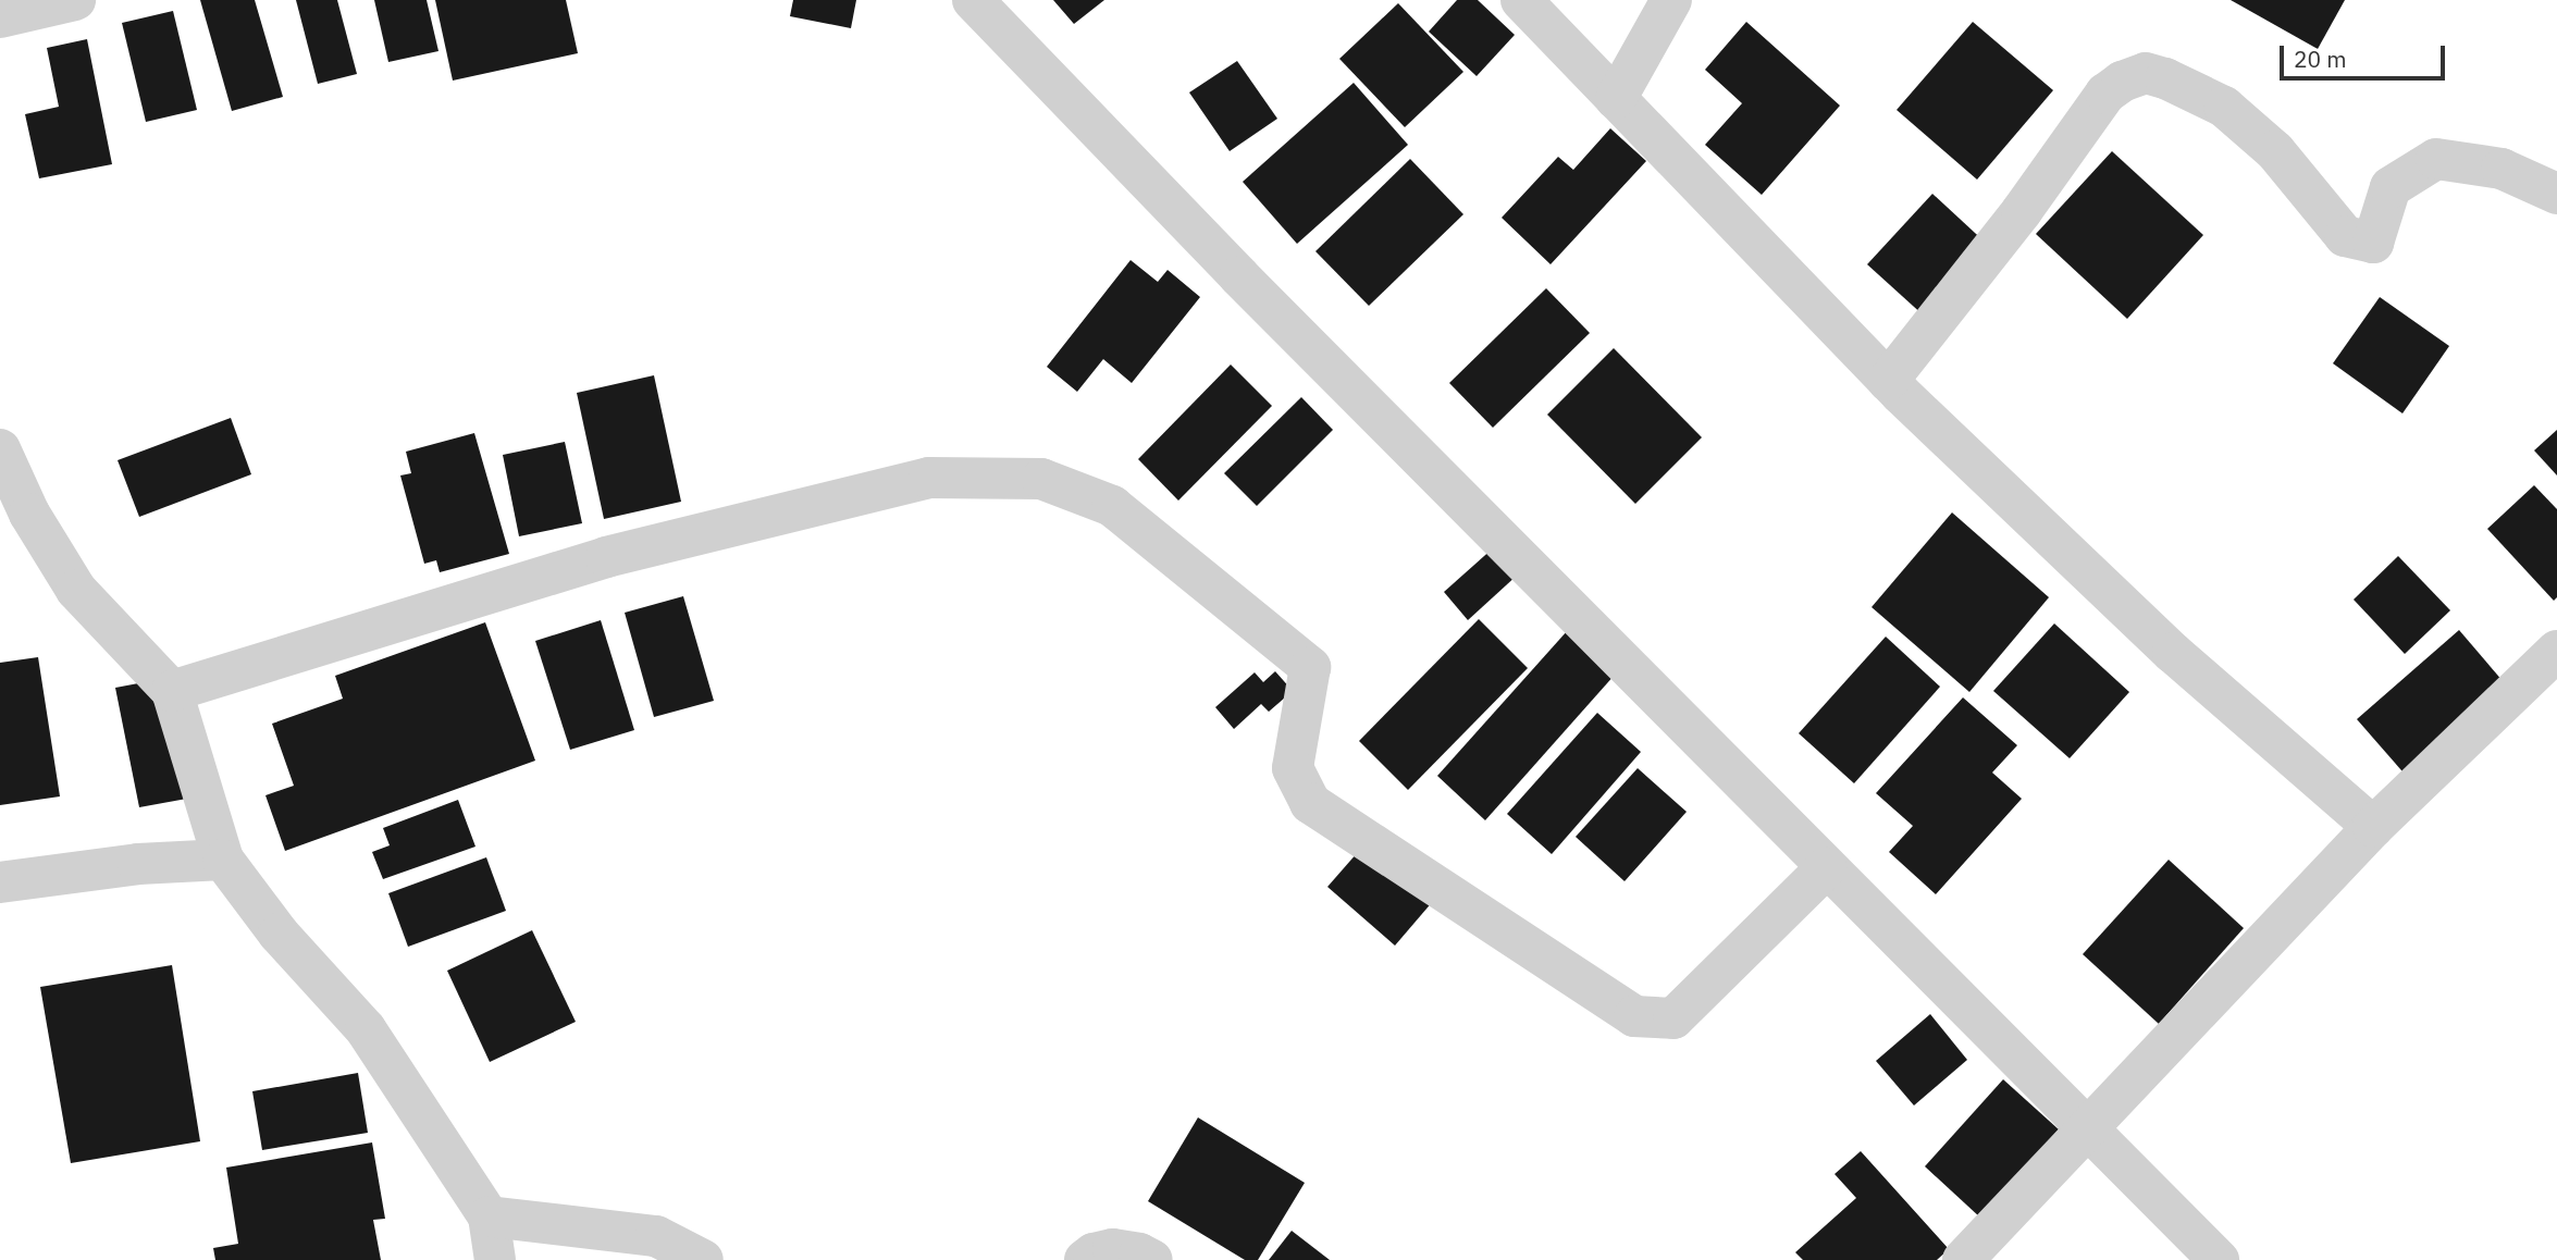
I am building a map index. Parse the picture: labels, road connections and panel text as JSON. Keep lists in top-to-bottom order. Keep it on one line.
{"scale_bar":"20 m"}
